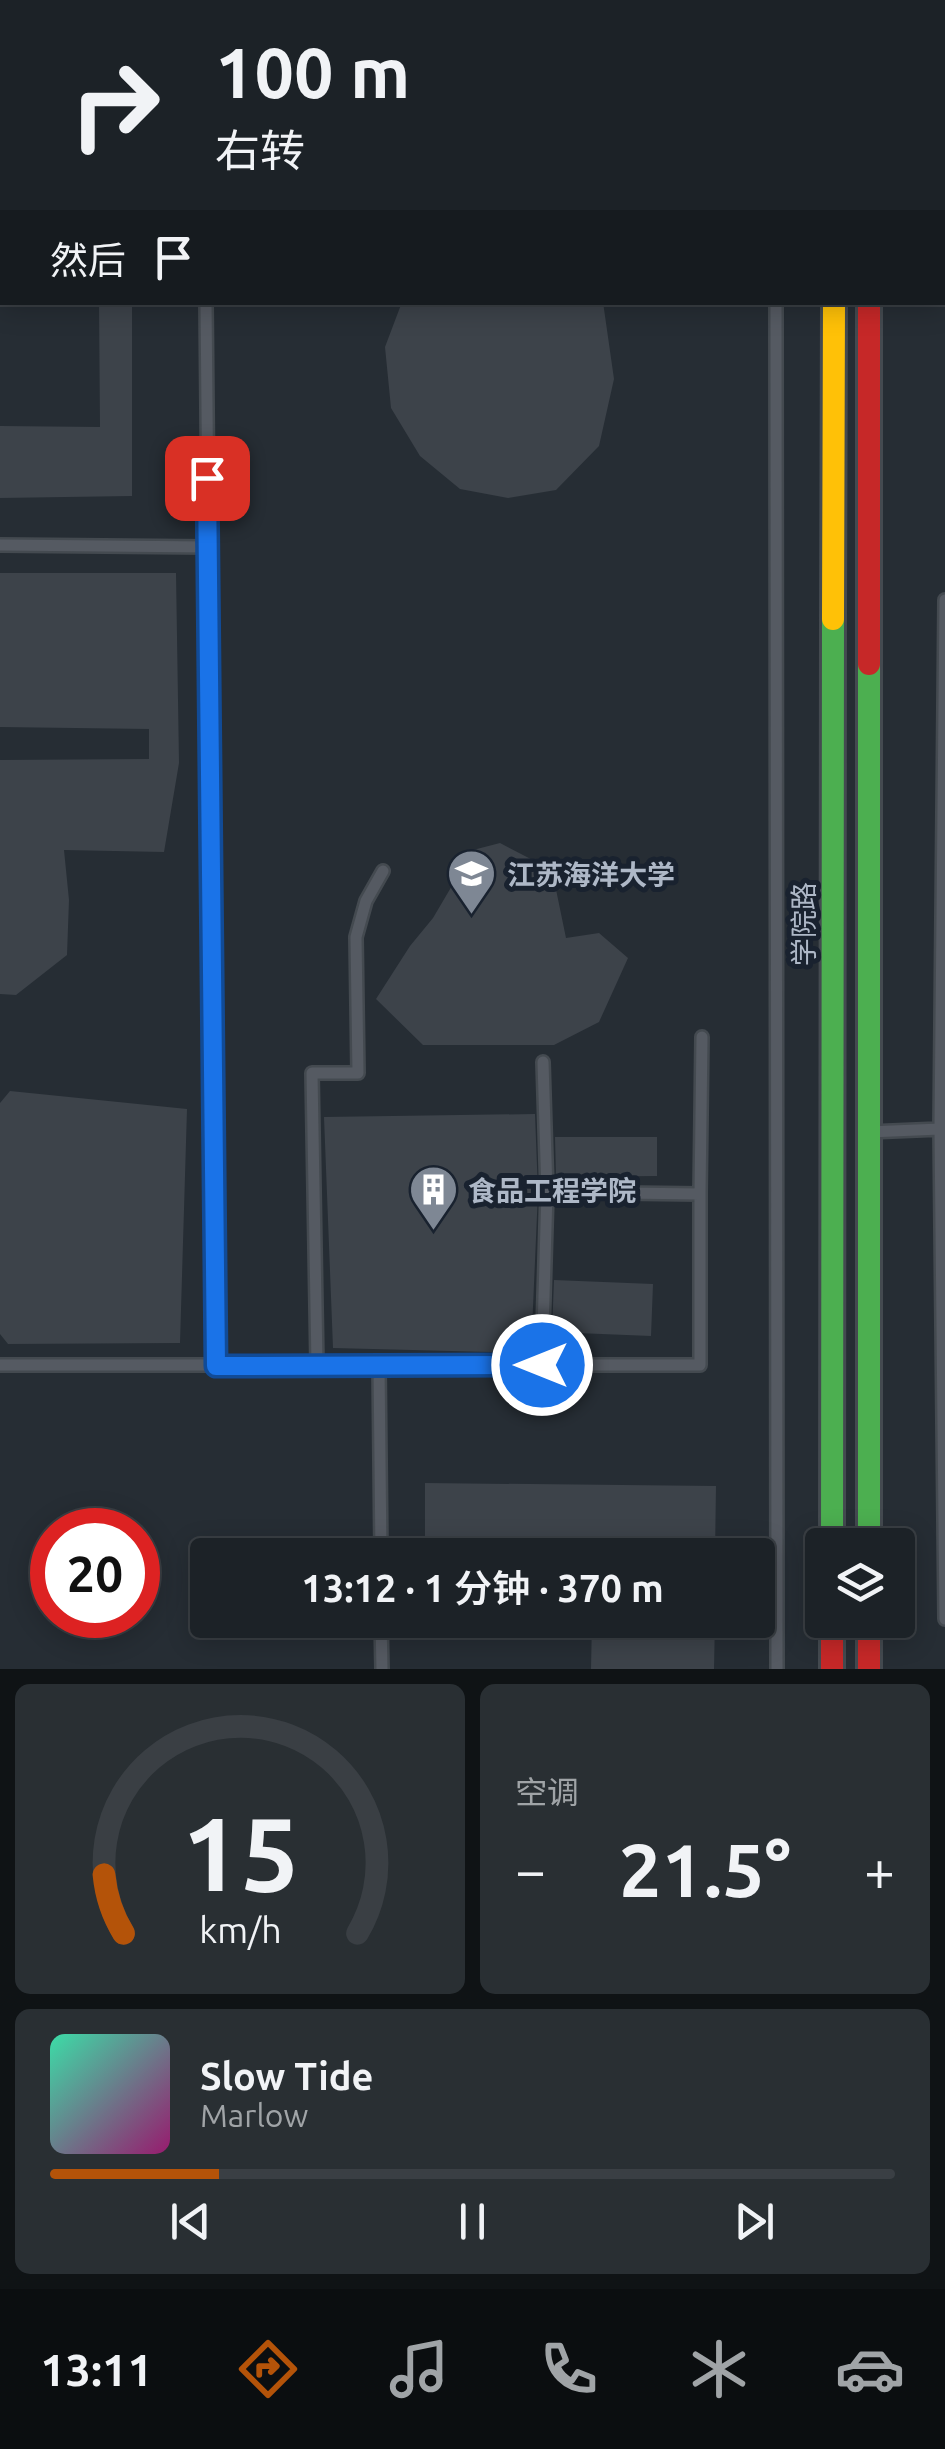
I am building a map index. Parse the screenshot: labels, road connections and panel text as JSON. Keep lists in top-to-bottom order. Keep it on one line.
{"streets":{"main road":["学院路"]},"places":{"school or university":["江苏海洋大学"],"building":["食品工程学院"]},"page":{"turn":["100 m","右转"],"then":"然后","limit":"20","trip":"13:12 · 1 分钟 · 370 m","tile":"空调","heat":["−","21.5°","+"],"song":["Slow Tide","Marlow"],"tabs":"13:11","gauge":["15","km/h"]}}
